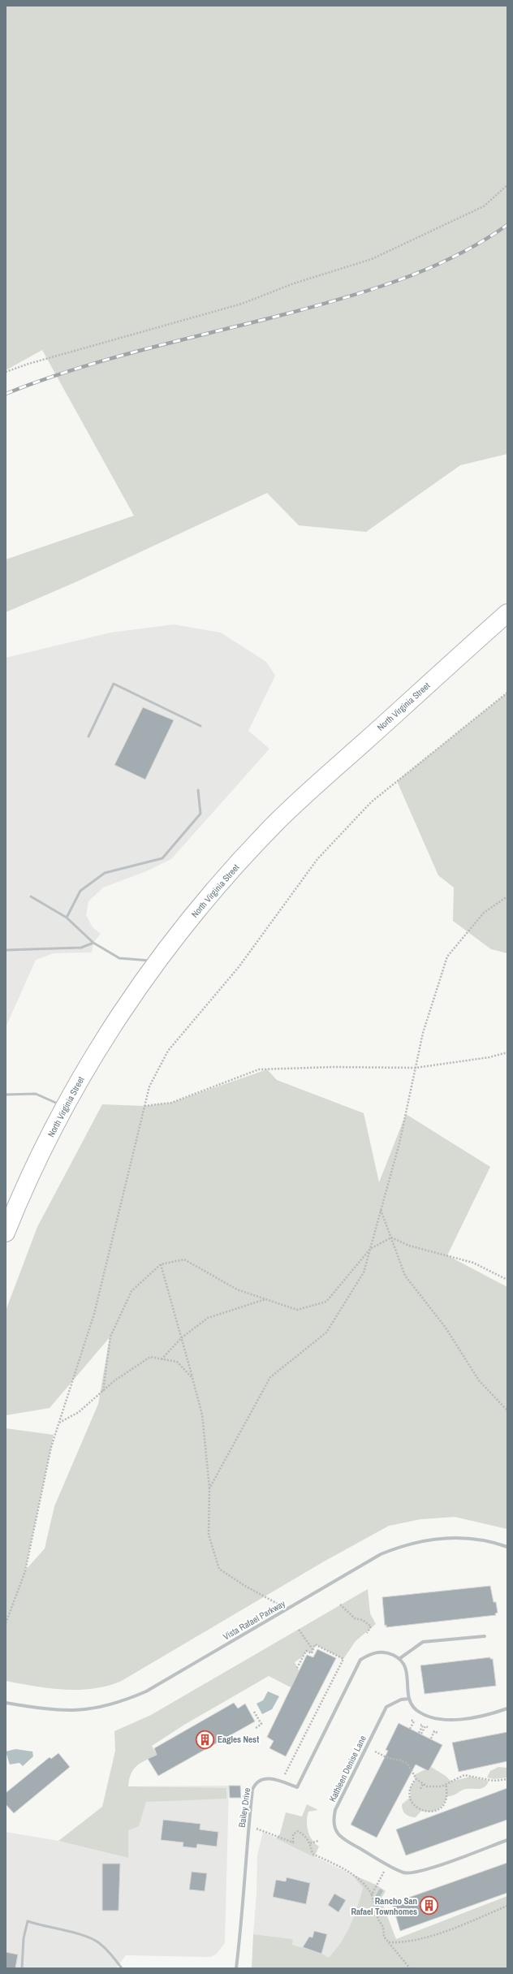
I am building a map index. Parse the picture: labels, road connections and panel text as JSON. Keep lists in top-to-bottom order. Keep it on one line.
{"streets":{"main road":["North Virginia Street"],"street":["Vista Rafael Parkway","Kathleen Denise Lane","Bailey Drive"]},"places":{"building":["Eagles Nest","Rancho San Rafael Townhomes"]}}
